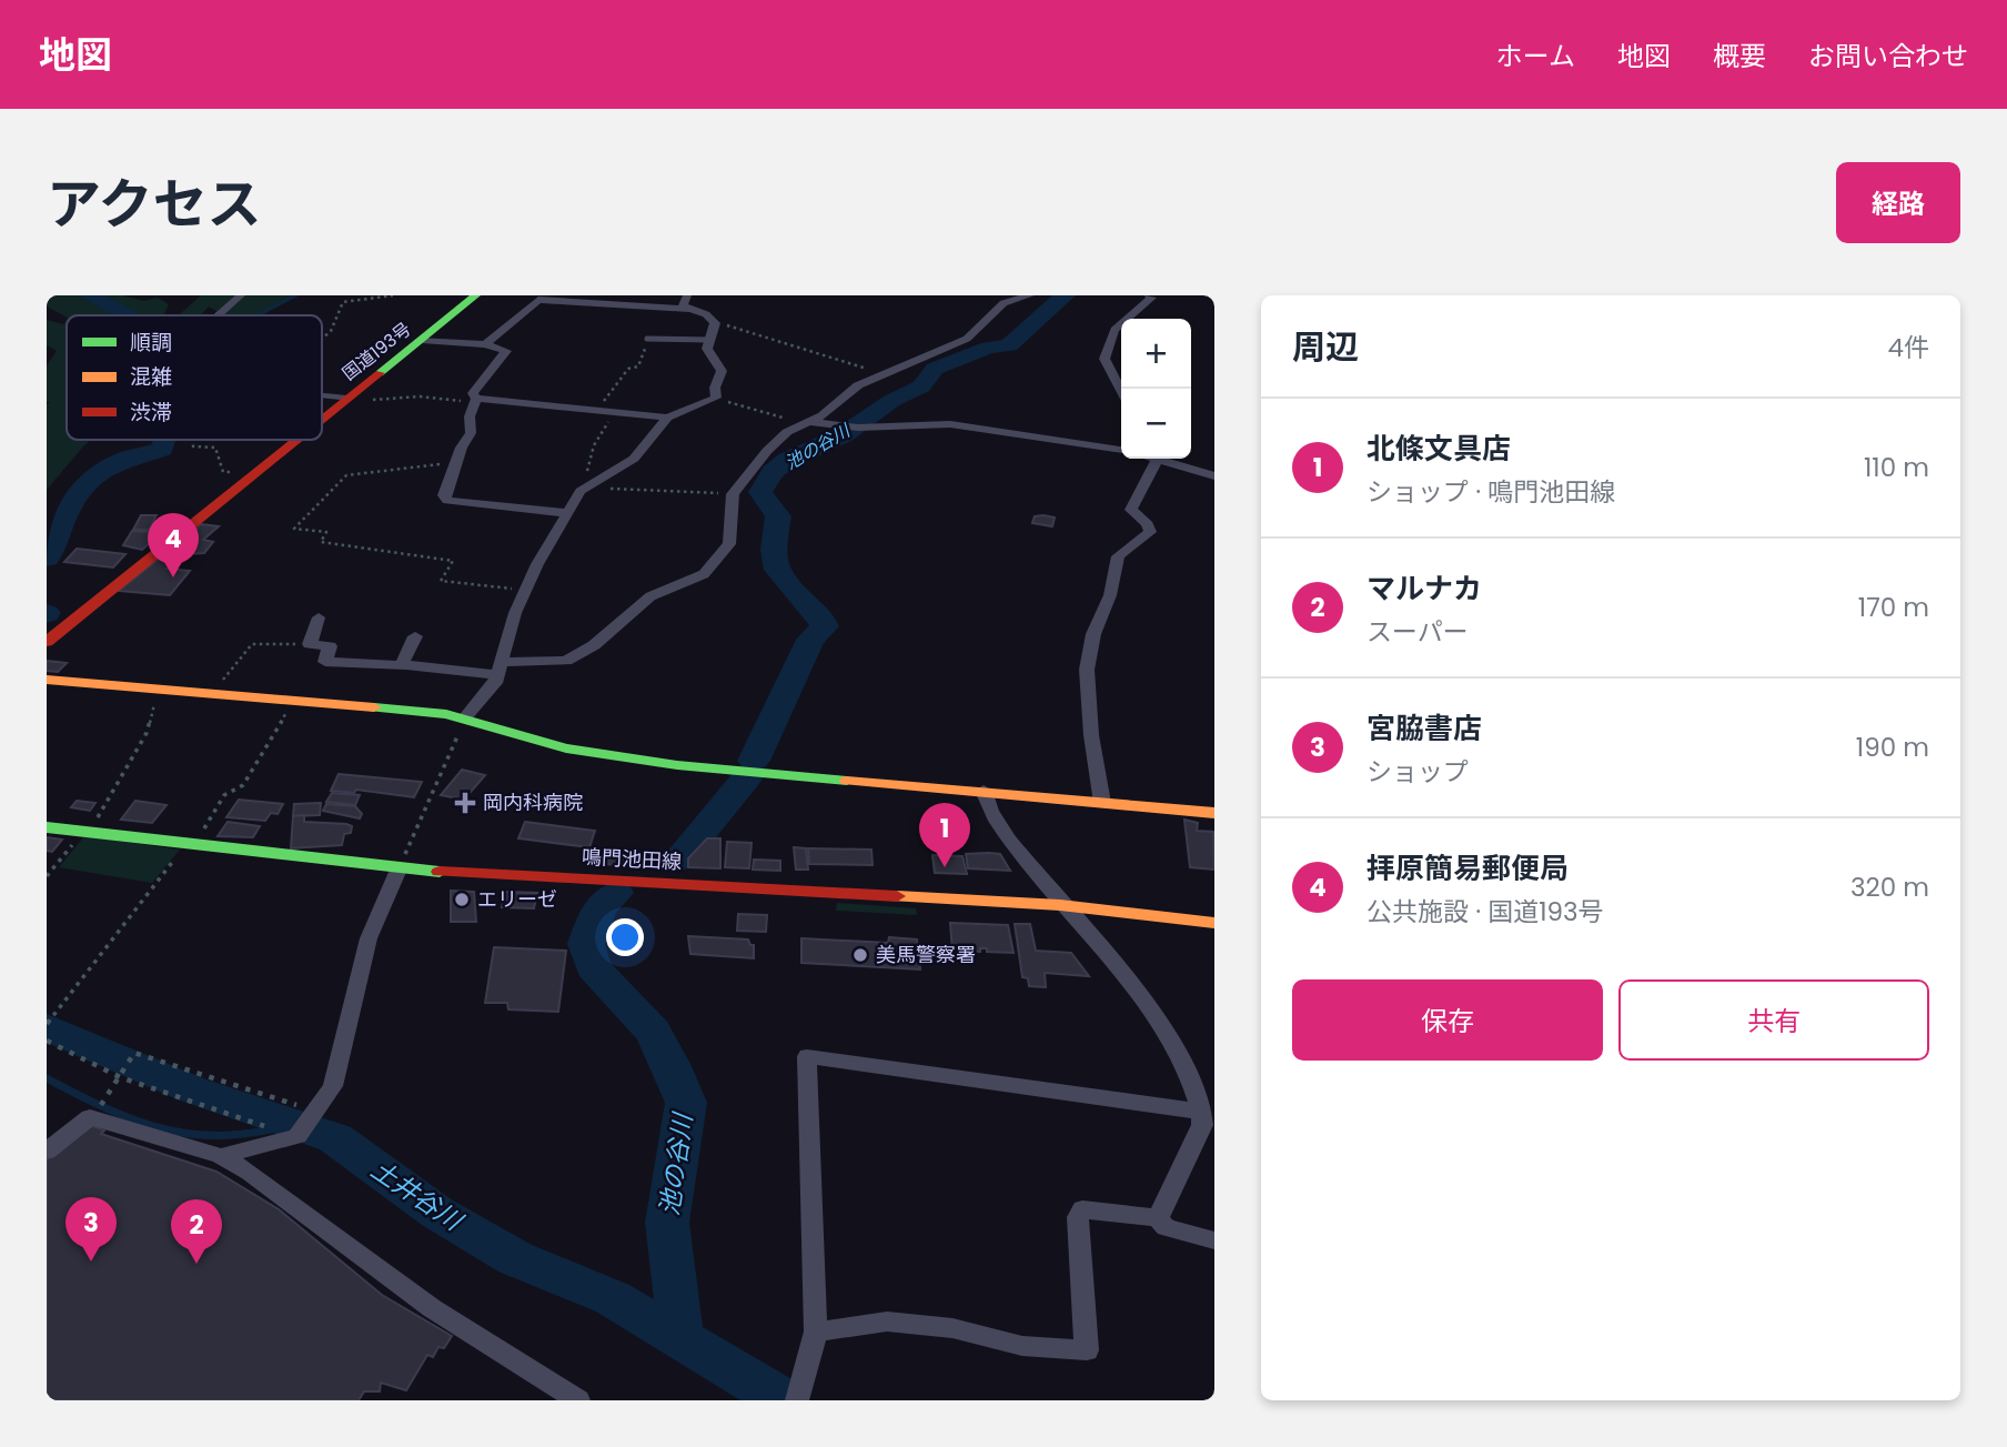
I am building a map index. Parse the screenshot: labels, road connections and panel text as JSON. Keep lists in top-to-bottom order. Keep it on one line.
{"streets":{"main road":["国道193号","鳴門池田線"]},"water":["池の谷川","土井谷川"],"places":{"health":["岡内科病院"],"other":["エリーゼ","美馬警察署"]},"legend":["順調","混雑","渋滞"],"page":{"header":"地図","nav":["ホーム","地図","概要","お問い合わせ"],"title":"アクセス","buttons":["経路",["保存","共有"]],"heading":["周辺","4件"],"map_buttons":["+","−"],"list":[{"mark":"1","name":"北條文具店","note":"ショップ · 鳴門池田線","value":"110 m"},{"mark":"2","name":"マルナカ","note":"スーパー","value":"170 m"},{"mark":"3","name":"宮脇書店","note":"ショップ","value":"190 m"},{"mark":"4","name":"拝原簡易郵便局","note":"公共施設 · 国道193号","value":"320 m"}],"pins":["4","1","3","2"]}}
